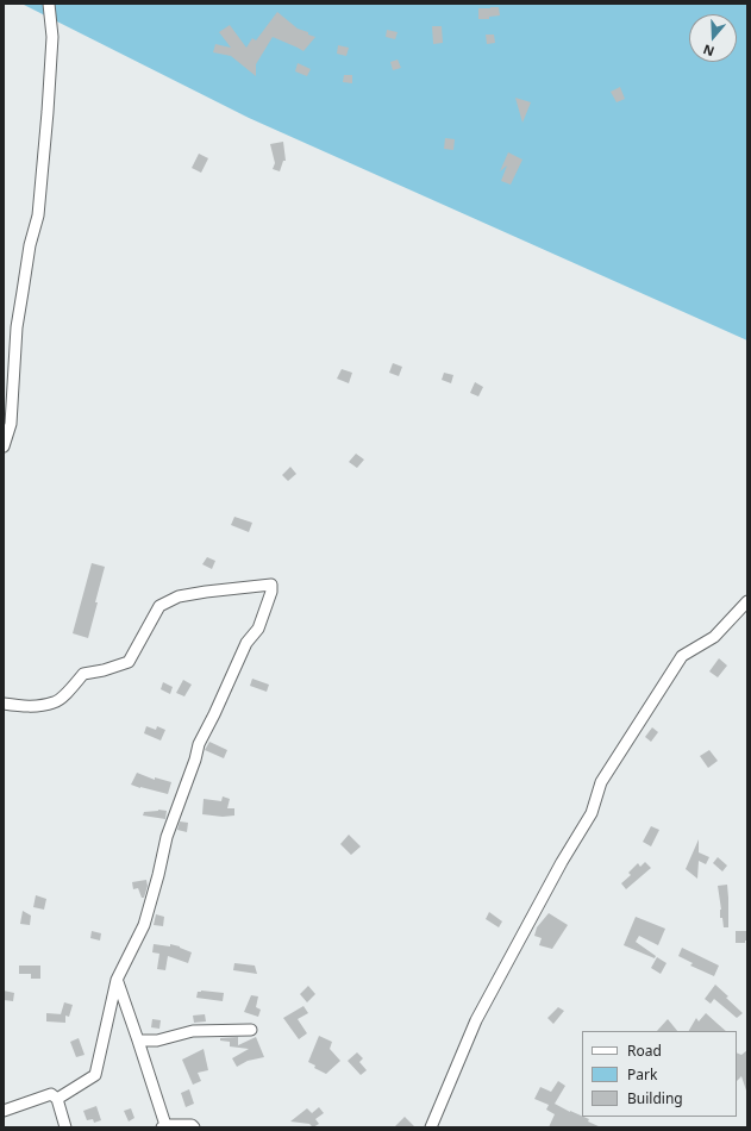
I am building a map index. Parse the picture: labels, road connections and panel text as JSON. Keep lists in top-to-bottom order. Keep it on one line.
{"legend":["Road","Park","Building"],"north":"bottom"}
